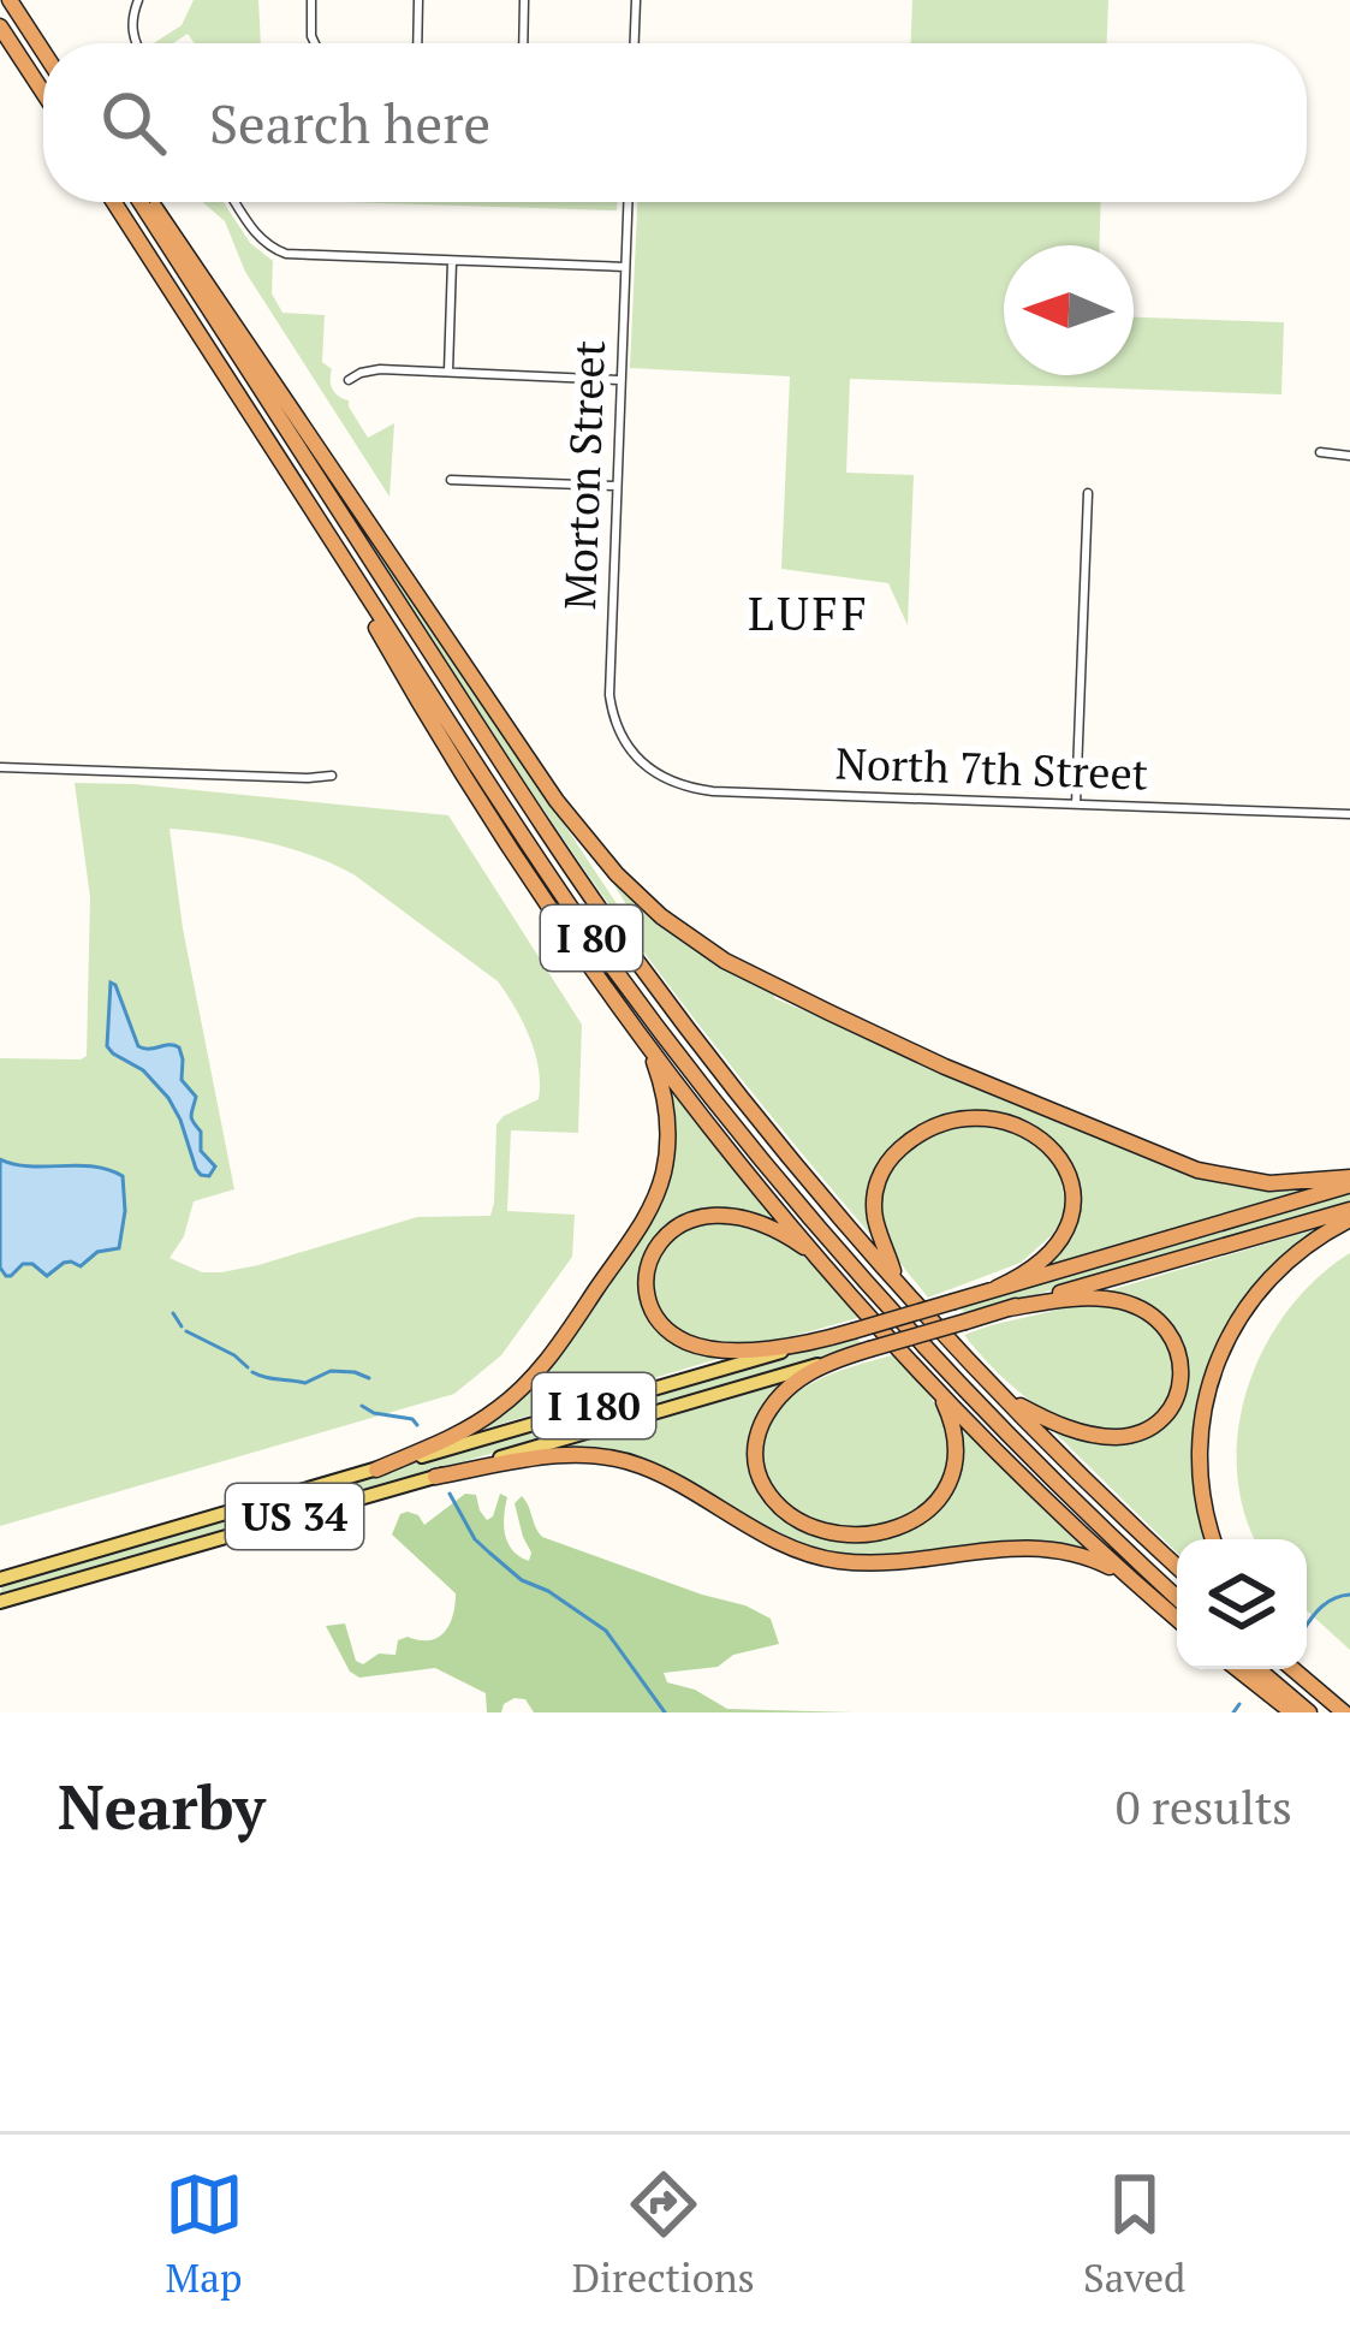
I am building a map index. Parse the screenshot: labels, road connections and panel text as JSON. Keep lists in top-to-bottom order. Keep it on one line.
{"streets":{"highway":["I 80","I 180"],"main road":["US 34"],"street":["Morton Street","North 7th Street"]},"crossings":[["Morton Street","North 7th Street"],["I 180","US 34"]],"districts":["LUFF"],"north":"left","page":{"search":"Search here","heading":["Nearby","0 results"],"nav":["Map","Directions","Saved"]}}
